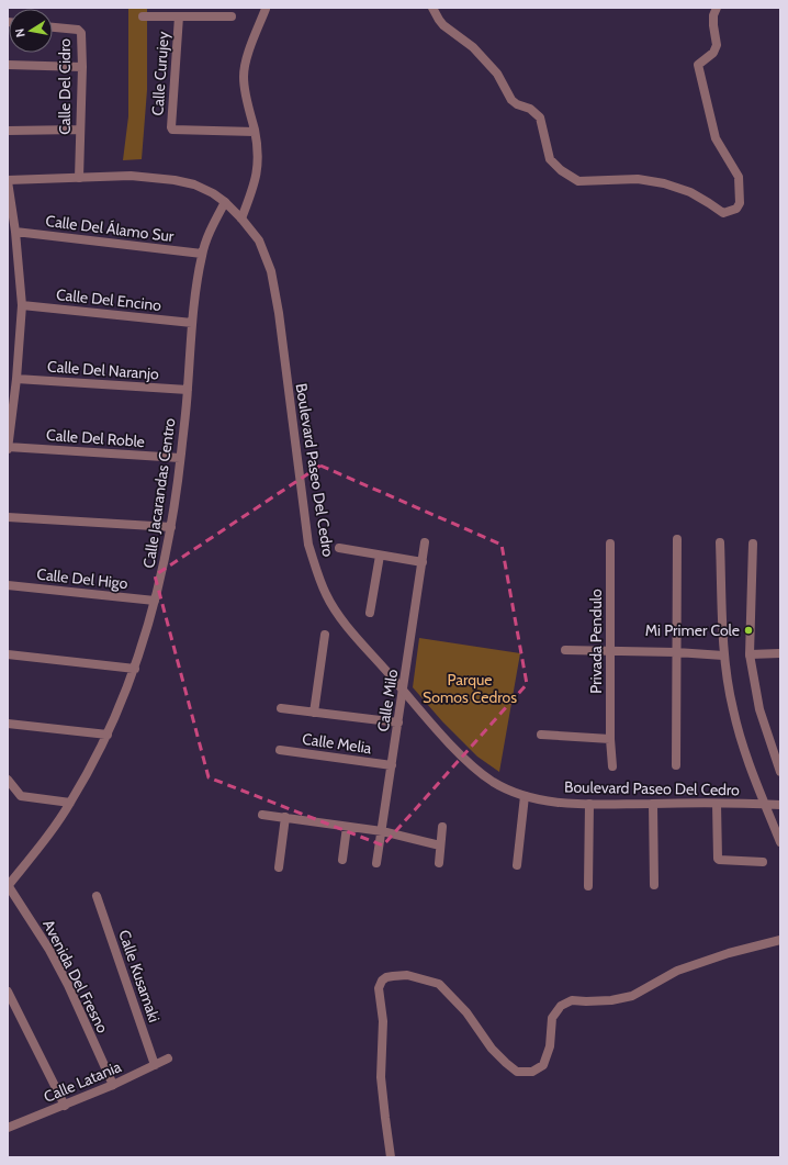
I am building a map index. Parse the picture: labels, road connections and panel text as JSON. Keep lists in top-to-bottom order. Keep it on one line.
{"streets":{"street":["Calle Curujey","Calle Del Cidro","Calle Del Álamo Sur","Calle Del Encino","Calle Del Naranjo","Calle Del Roble","Boulevard Paseo Del Cedro","Calle Jacarandas Centro","Calle Del Higo","Privada Pendulo","Calle Milo","Calle Melia","Avenida Del Fresno","Calle Kusamaki","Calle Latania"]},"crossings":[["Calle Del Cidro","Boulevard Paseo Del Cedro"],["Calle Del Álamo Sur","Calle Jacarandas Centro"],["Calle Del Encino","Calle Jacarandas Centro"],["Calle Del Naranjo","Calle Jacarandas Centro"],["Calle Del Roble","Calle Jacarandas Centro"],["Boulevard Paseo Del Cedro","Calle Jacarandas Centro"],["Boulevard Paseo Del Cedro","Calle Milo"],["Calle Jacarandas Centro","Calle Del Higo"],["Calle Jacarandas Centro","Avenida Del Fresno"],["Calle Milo","Calle Melia"],["Avenida Del Fresno","Calle Latania"],["Calle Kusamaki","Calle Latania"]],"parks":["Parque Somos Cedros"],"places":["Mi Primer Cole"],"north":"left"}
